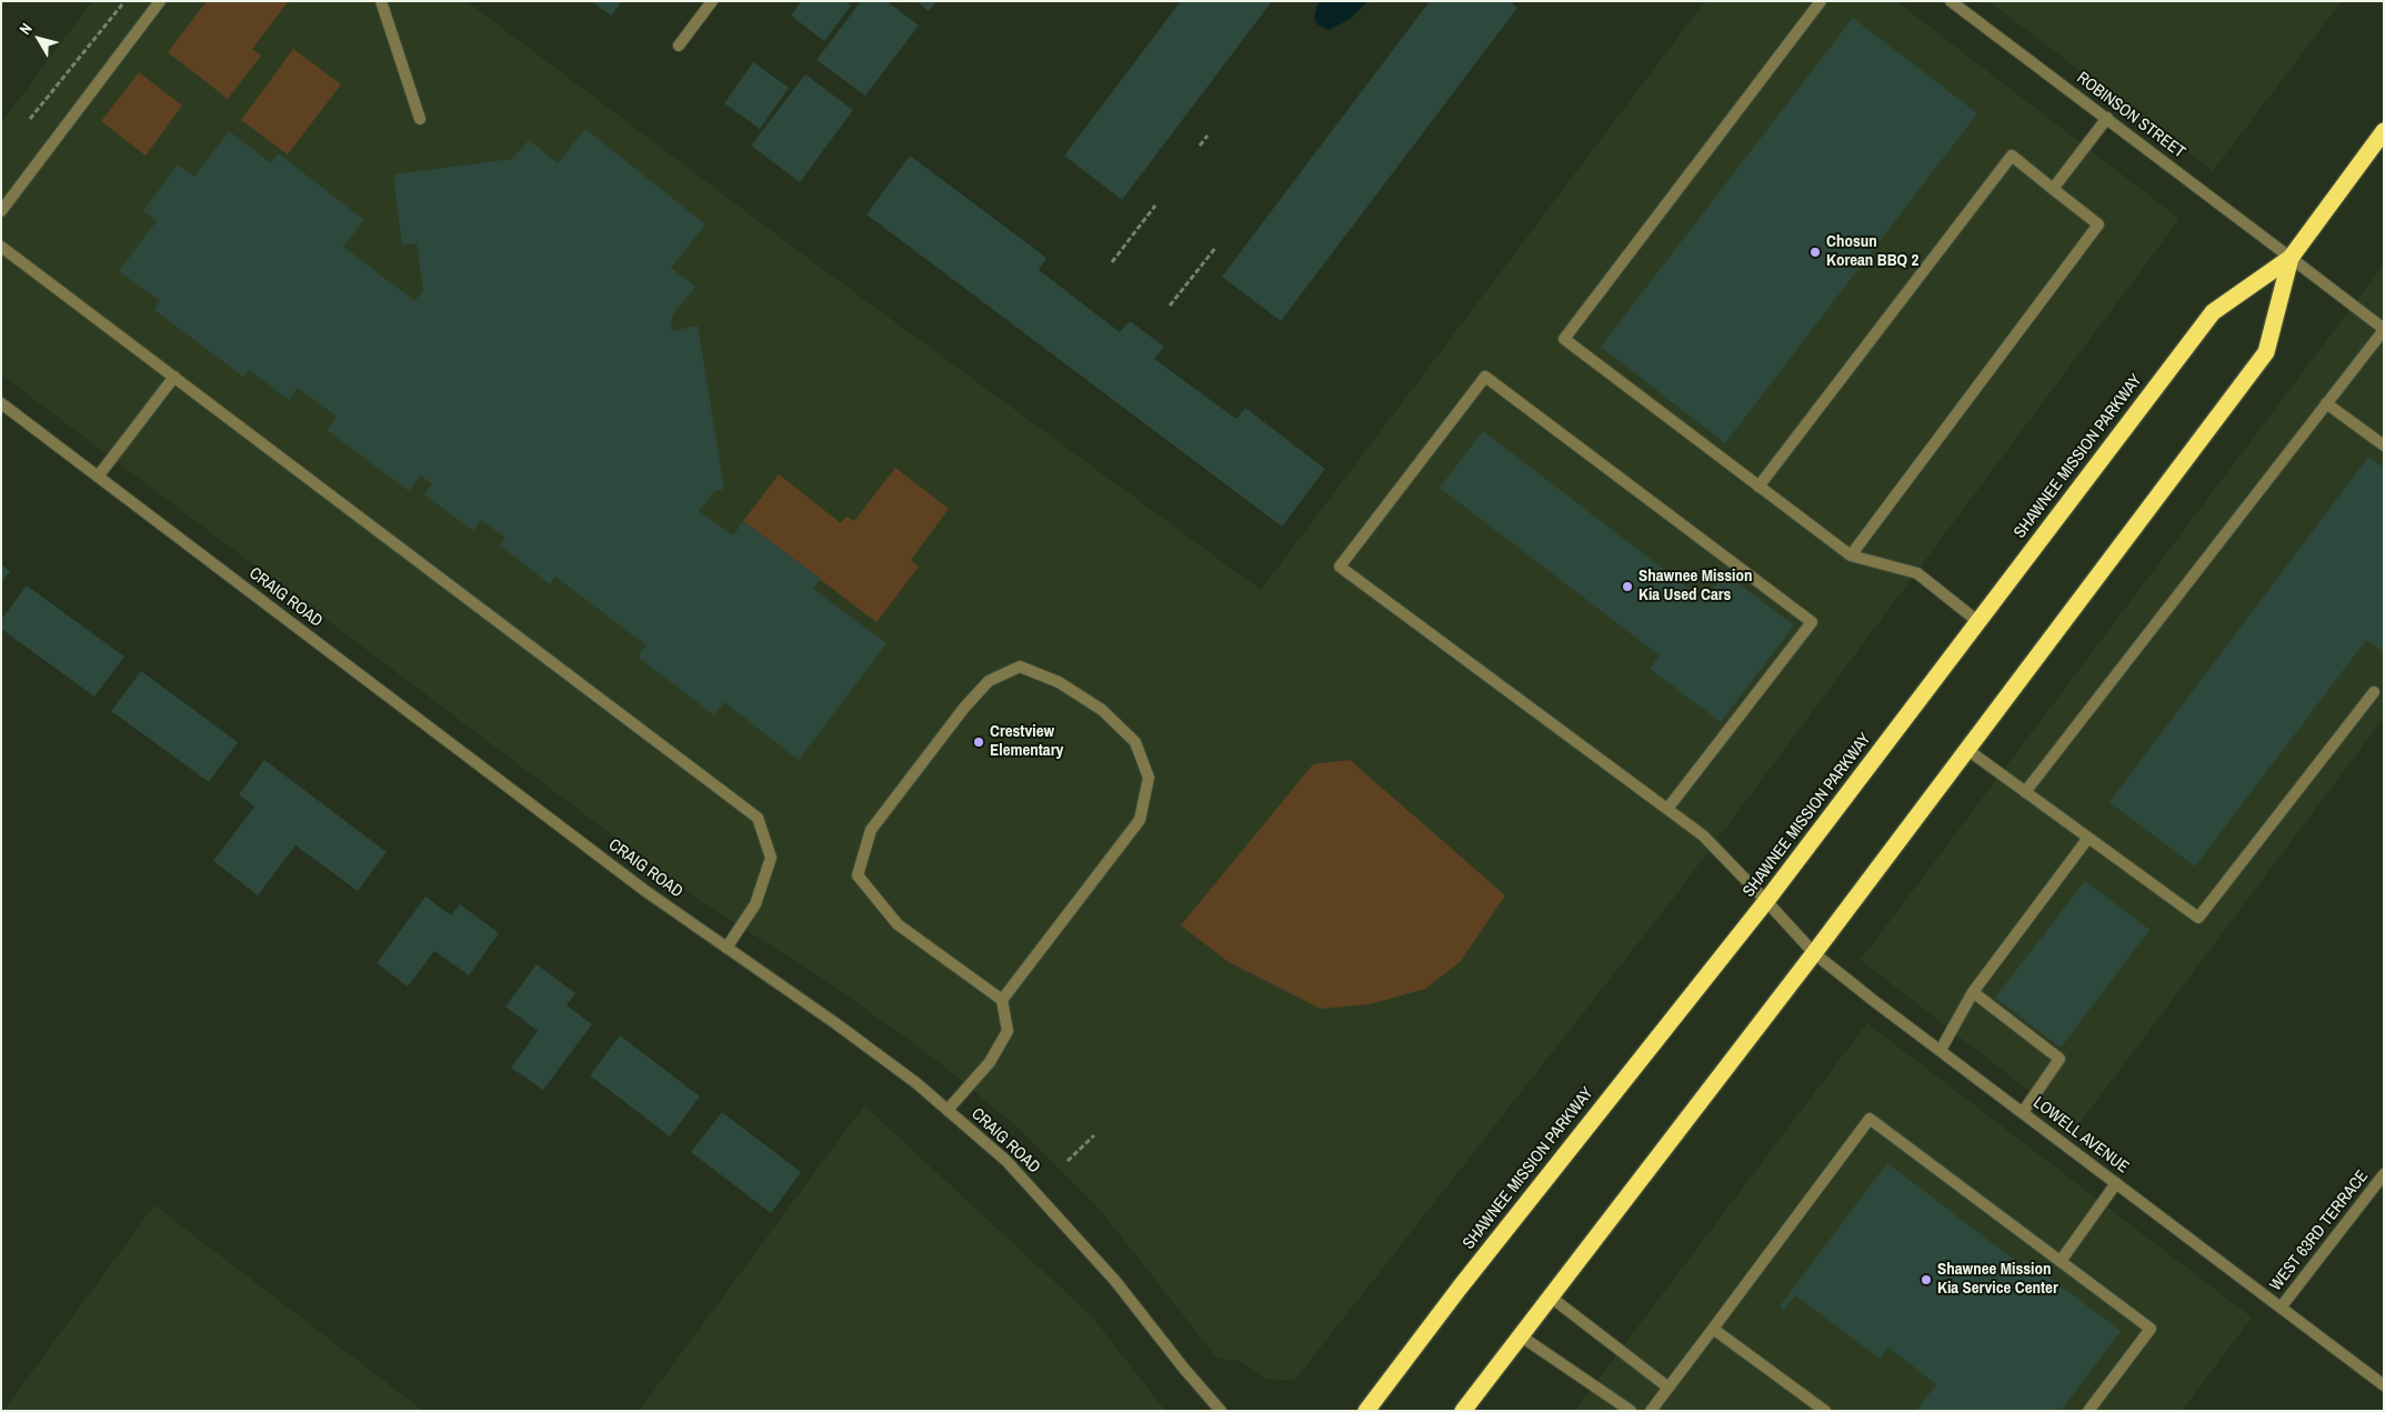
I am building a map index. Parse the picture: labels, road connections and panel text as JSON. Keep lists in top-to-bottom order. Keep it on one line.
{"streets":{"highway":["SHAWNEE MISSION PARKWAY"],"street":["ROBINSON STREET","CRAIG ROAD","LOWELL AVENUE","WEST 63RD TERRACE"]},"crossings":[["ROBINSON STREET","SHAWNEE MISSION PARKWAY"],["SHAWNEE MISSION PARKWAY","LOWELL AVENUE"],["LOWELL AVENUE","WEST 63RD TERRACE"]],"places":["Chosun Korean BBQ 2","Shawnee Mission Kia Used Cars","Crestview Elementary","Shawnee Mission Kia Service Center"],"north":"top left"}
